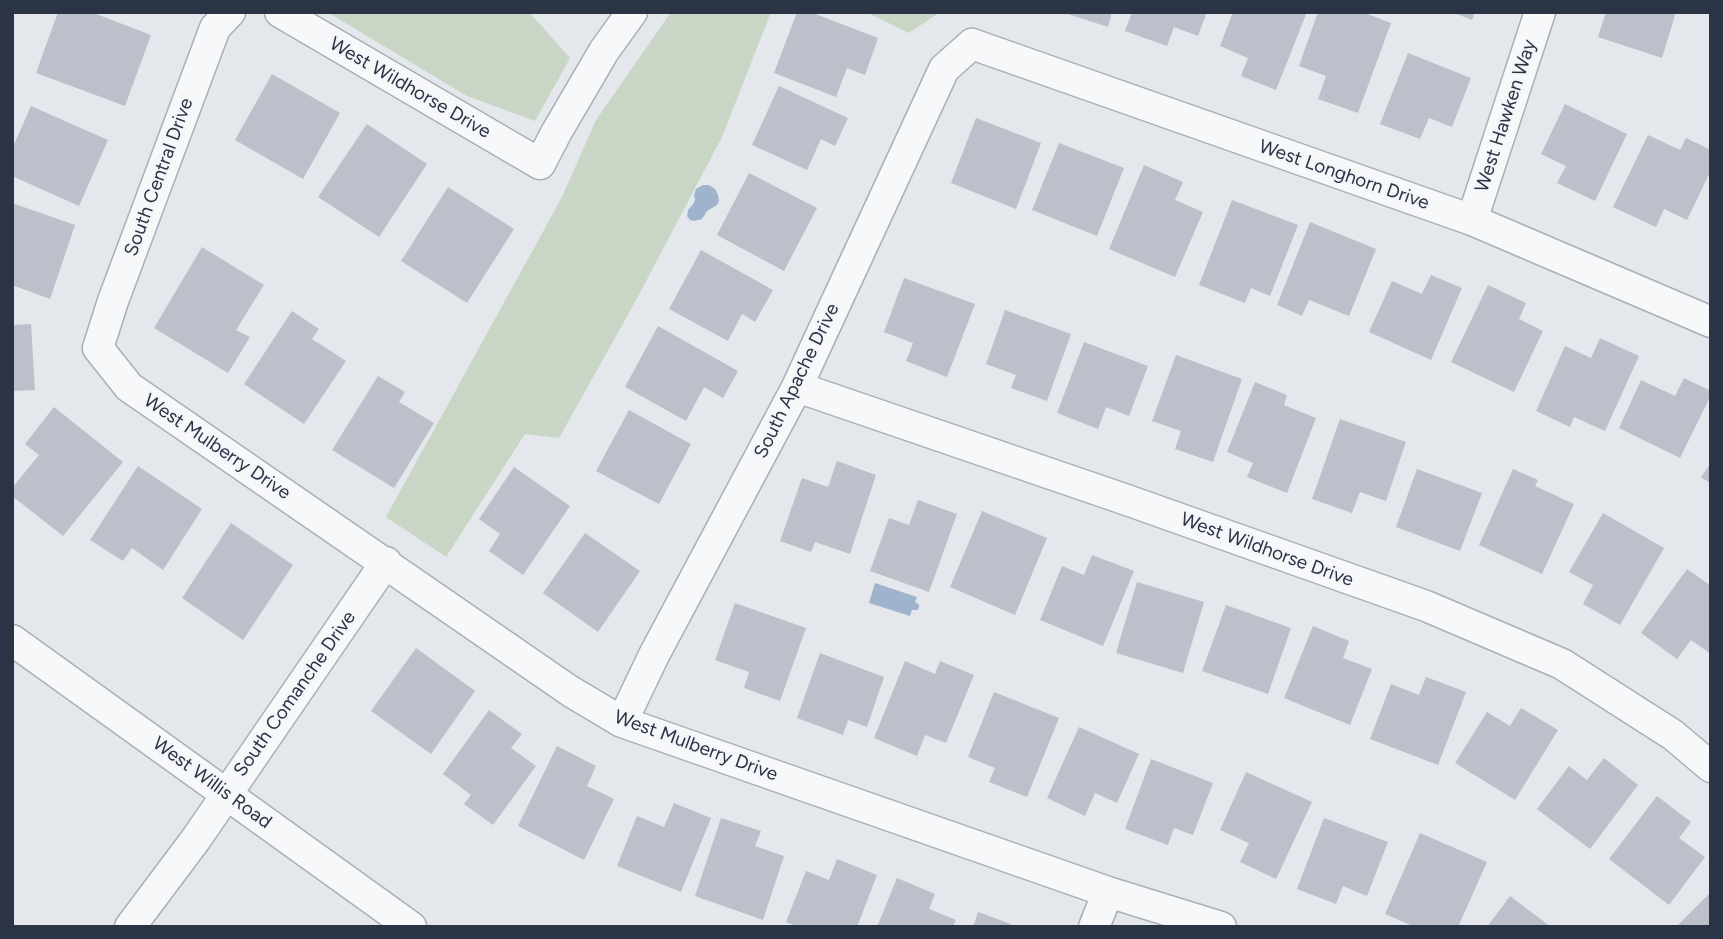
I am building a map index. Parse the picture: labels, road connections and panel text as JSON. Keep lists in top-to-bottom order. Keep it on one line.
{"streets":{"street":["West Wildhorse Drive","West Hawken Way","West Longhorn Drive","South Central Drive","South Apache Drive","West Mulberry Drive","South Comanche Drive","West Willis Road"]},"crossings":[["West Wildhorse Drive","South Apache Drive"],["West Hawken Way","West Longhorn Drive"],["West Longhorn Drive","South Apache Drive"],["South Central Drive","West Mulberry Drive"],["South Apache Drive","West Mulberry Drive"],["West Mulberry Drive","South Comanche Drive"],["South Comanche Drive","West Willis Road"]]}
